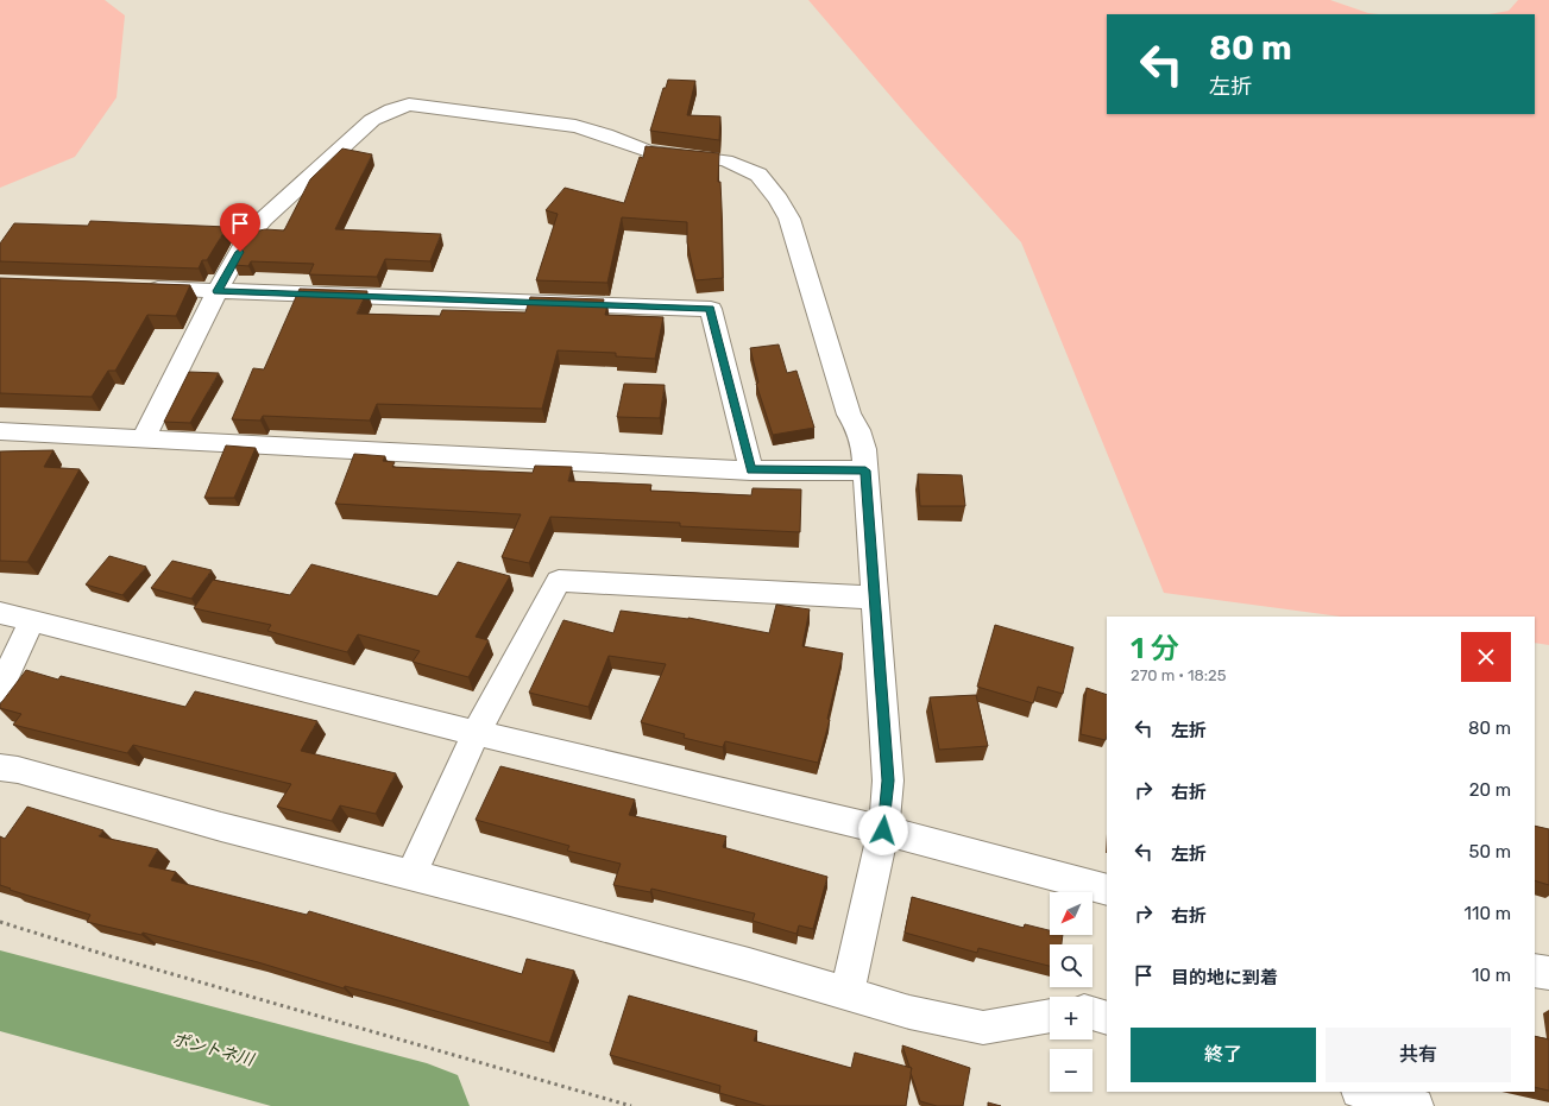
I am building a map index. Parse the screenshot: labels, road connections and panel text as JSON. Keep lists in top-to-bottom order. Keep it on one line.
{"water":["ポントネ川"],"north":"bottom left","page":{"turn":["80 m","左折"],"heading":["1 分","270 m · 18:25"],"list":[{"name":"左折","value":"80 m"},{"name":"右折","value":"20 m"},{"name":"左折","value":"50 m"},{"name":"右折","value":"110 m"},{"name":"目的地に到着","value":"10 m"}],"map_buttons":["+","−"],"buttons":["終了","共有"]}}
